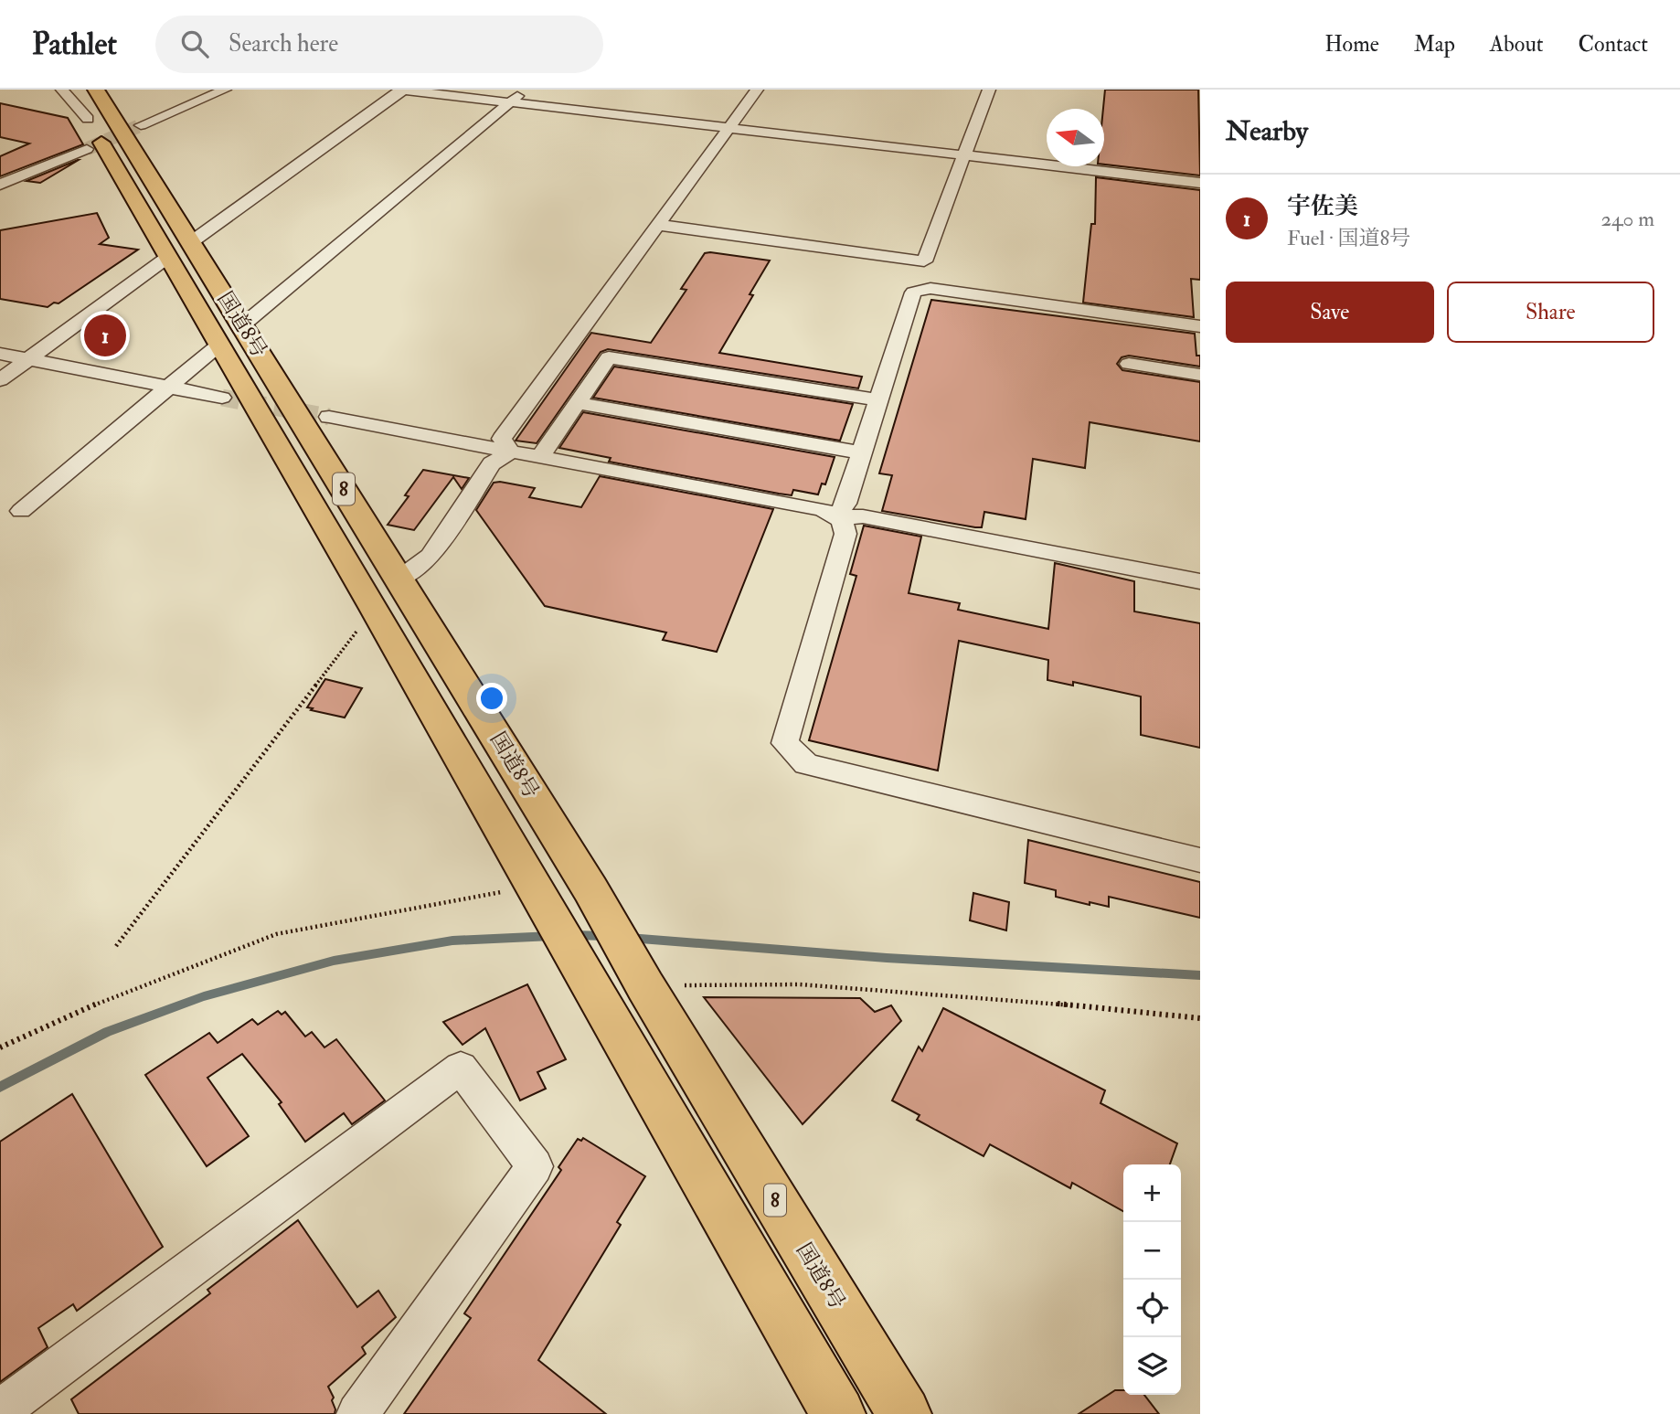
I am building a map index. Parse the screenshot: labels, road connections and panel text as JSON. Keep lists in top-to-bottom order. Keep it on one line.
{"streets":{"highway":["国道8号","8"]},"north":"left","page":{"header":"Pathlet","search":"Search here","nav":["Home","Map","About","Contact"],"heading":"Nearby","list":[{"mark":"1","name":"宇佐美","note":"Fuel · 国道8号","value":"240 m"}],"buttons":["Save","Share"],"pins":"1","map_buttons":["+","−"]}}
